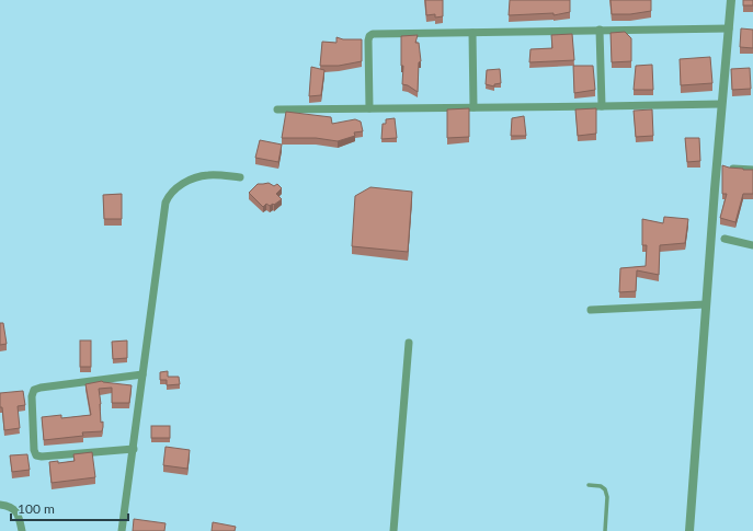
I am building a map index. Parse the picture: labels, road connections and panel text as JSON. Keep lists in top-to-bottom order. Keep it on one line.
{"scale_bar":"100 m"}
